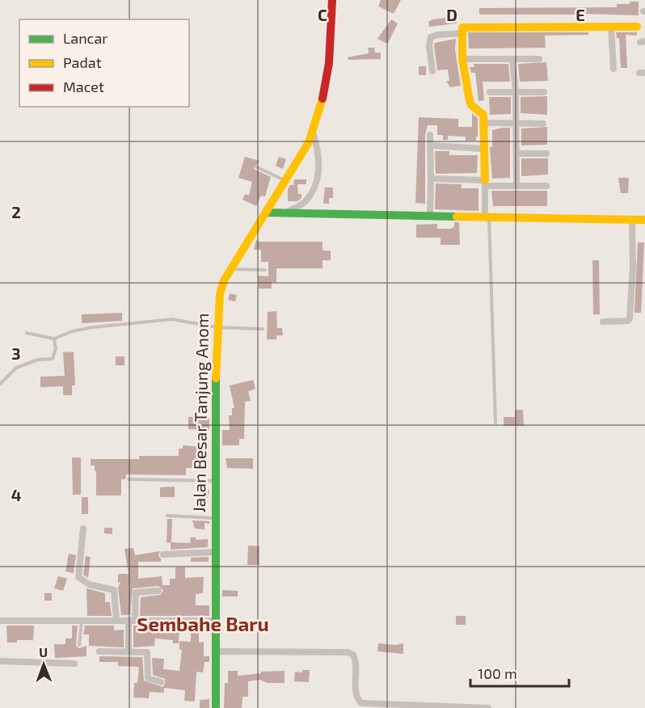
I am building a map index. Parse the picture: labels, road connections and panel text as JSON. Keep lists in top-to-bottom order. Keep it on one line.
{"streets":{"main road":["Jalan Besar Tanjung Anom"]},"districts":["Sembahe Baru"],"legend":["Lancar","Padat","Macet"],"scale_bar":"100 m","north":"top","grid":{"columns":["C","D","E"],"rows":["2","3","4"]}}
